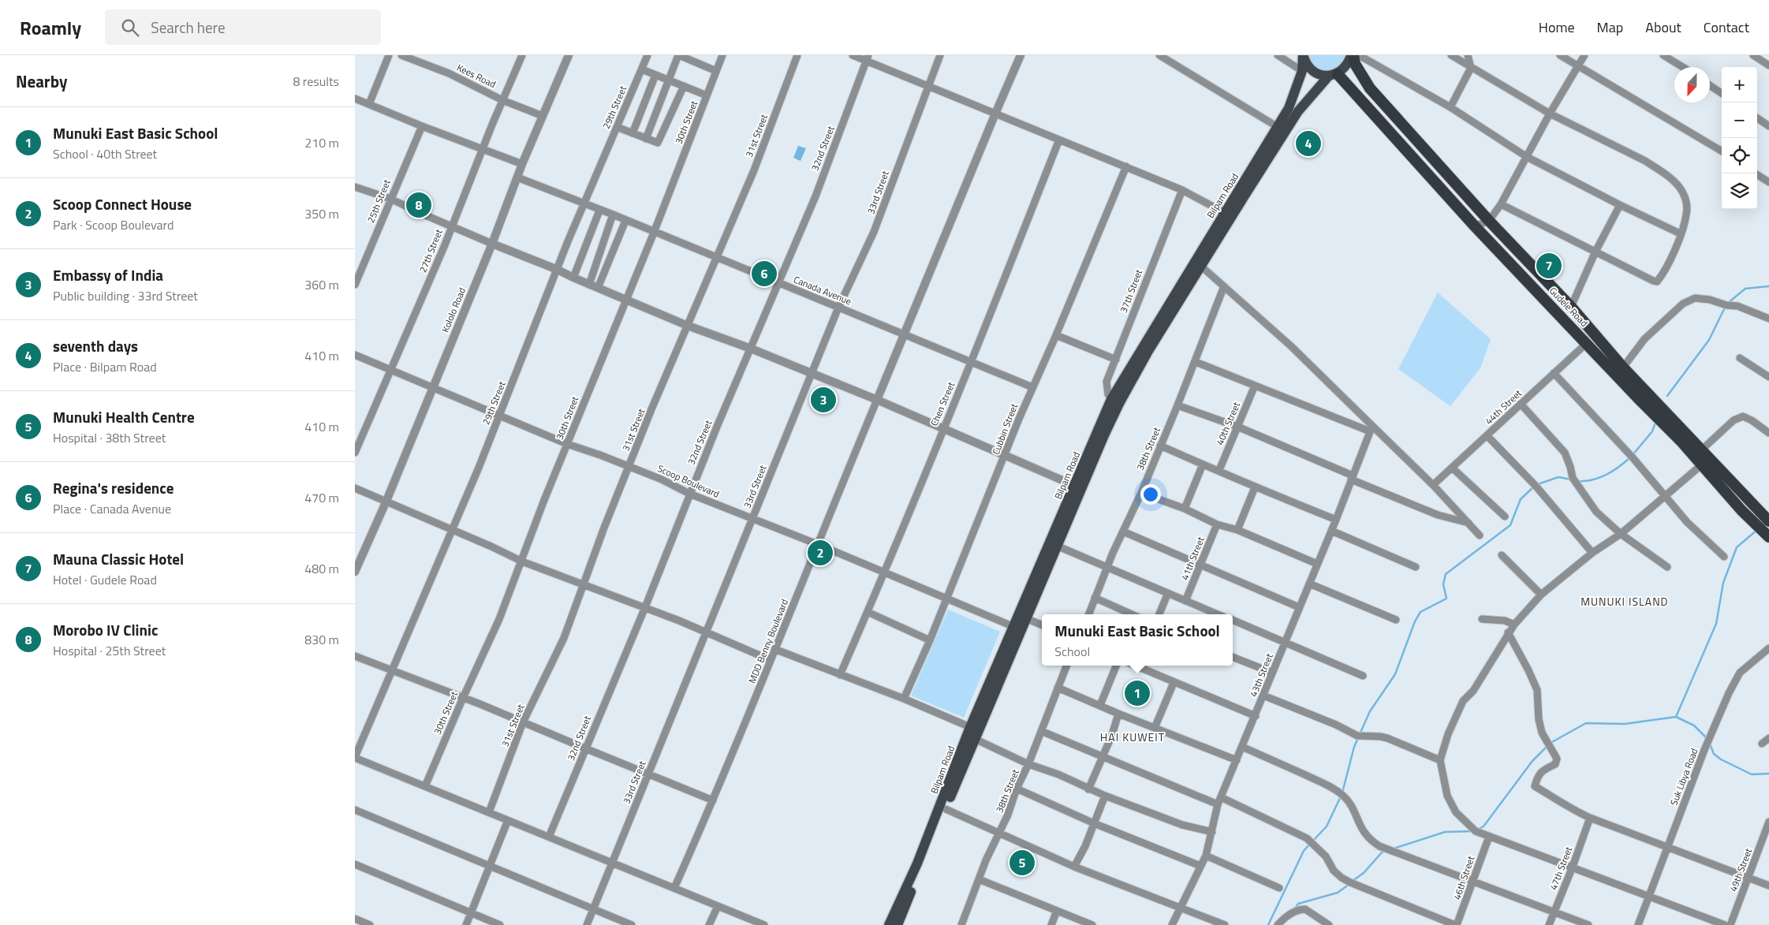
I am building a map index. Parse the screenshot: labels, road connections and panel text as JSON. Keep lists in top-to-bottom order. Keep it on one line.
{"streets":{"highway":["Gudele Road"],"main road":["Bilpam Road"],"street":["Kees Road","29th Street","30th Street","31st Street","32nd Street","33rd Street","25th Street","27th Street","Canada Avenue","37th Street","Kololo Road","Chen Street","44th Street","40th Street","Cubbin Street","38th Street","Scoop Boulevard","41th Street","MDD Benny Boulevard","43th Street","Suk Libya Road","47th Street","49th Street","46th Street"]},"crossings":[["Kees Road","27th Street"],["Kees Road","Kololo Road"],["29th Street","Canada Avenue"],["29th Street","Scoop Boulevard"],["30th Street","Canada Avenue"],["30th Street","Scoop Boulevard"],["31st Street","Canada Avenue"],["31st Street","Scoop Boulevard"],["32nd Street","Canada Avenue"],["32nd Street","Scoop Boulevard"],["33rd Street","Canada Avenue"],["33rd Street","Scoop Boulevard"],["Bilpam Road","37th Street"],["Bilpam Road","Gudele Road"],["Bilpam Road","Scoop Boulevard"],["27th Street","Scoop Boulevard"],["Canada Avenue","Kololo Road"],["Canada Avenue","Chen Street"],["Canada Avenue","Cubbin Street"],["Gudele Road","44th Street"],["Kololo Road","Scoop Boulevard"],["Chen Street","Scoop Boulevard"],["Cubbin Street","Scoop Boulevard"],["Scoop Boulevard","MDD Benny Boulevard"]],"districts":["MUNUKI ISLAND","HAI KUWEIT"],"north":"bottom","page":{"header":"Roamly","search":"Search here","nav":["Home","Map","About","Contact"],"heading":["Nearby","8 results"],"map_buttons":["+","−"],"list":[{"mark":"1","name":"Munuki East Basic School","note":"School · 40th Street","value":"210 m"},{"mark":"2","name":"Scoop Connect House","note":"Park · Scoop Boulevard","value":"350 m"},{"mark":"3","name":"Embassy of India","note":"Public building · 33rd Street","value":"360 m"},{"mark":"4","name":"seventh days","note":"Place · Bilpam Road","value":"410 m"},{"mark":"5","name":"Munuki Health Centre","note":"Hospital · 38th Street","value":"410 m"},{"mark":"6","name":"Regina's residence","note":"Place · Canada Avenue","value":"470 m"},{"mark":"7","name":"Mauna Classic Hotel","note":"Hotel · Gudele Road","value":"480 m"},{"mark":"8","name":"Morobo IV Clinic","note":"Hospital · 25th Street","value":"830 m"}],"pins":["4","8","7","6","3","2","1","5"],"popup":["Munuki East Basic School","School"]}}
